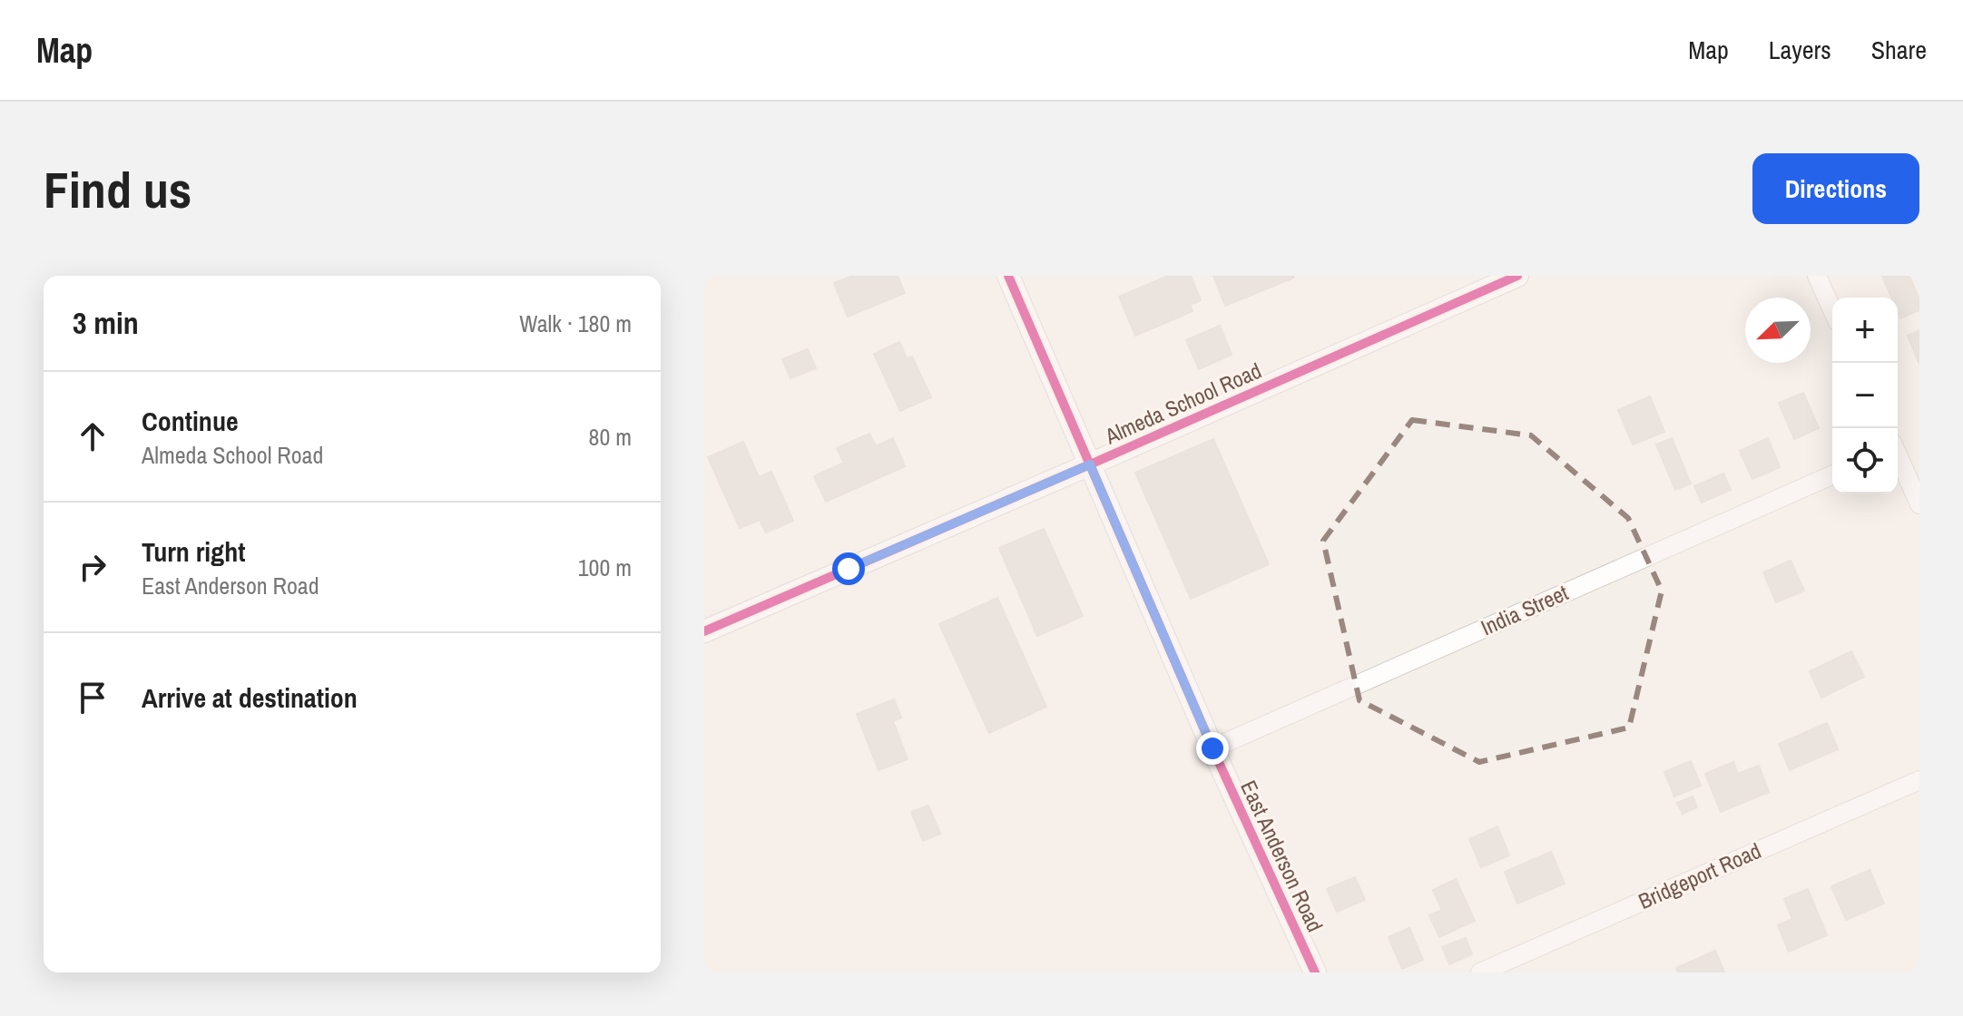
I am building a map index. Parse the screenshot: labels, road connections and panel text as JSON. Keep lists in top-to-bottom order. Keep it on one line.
{"streets":{"street":["Almeda School Road","India Street","East Anderson Road","Bridgeport Road"]},"crossings":[["Almeda School Road","East Anderson Road"],["India Street","East Anderson Road"]],"north":"bottom left","page":{"header":"Map","nav":["Map","Layers","Share"],"buttons":"Directions","title":"Find us","heading":["3 min","Walk · 180 m"],"map_buttons":["+","−"],"list":[["Continue","Almeda School Road","80 m"],["Turn right","East Anderson Road","100 m"],"Arrive at destination"]}}
